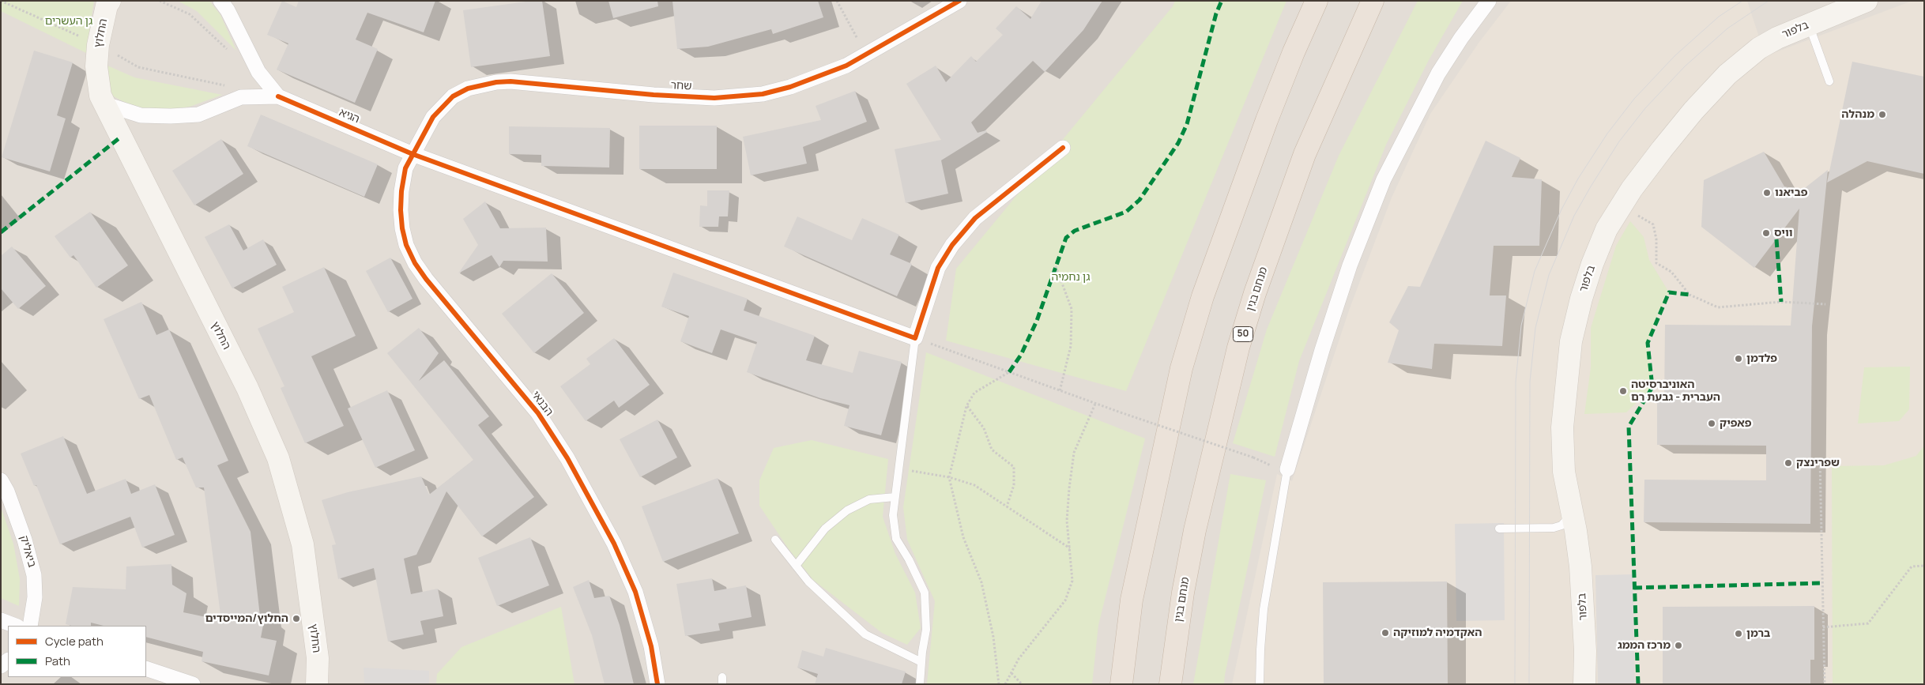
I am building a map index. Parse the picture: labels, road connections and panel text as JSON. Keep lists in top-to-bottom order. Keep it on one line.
{"streets":{"highway":["מנחם בגין","50"],"street":["בלפור","החלוץ","שחר","הגיא","הבנאי","ביאליק"]},"crossings":[["החלוץ","הגיא"],["שחר","הגיא"],["שחר","הבנאי"],["הגיא","הבנאי"]],"parks":["גן העשרים","גן נחמיה"],"places":["מנהלה","פביאנו","וויס","פלדמן","האוניברסיטה העברית - גבעת רם","פאפיק","שפרינצק","החלוץ/המייסדים","האקדמיה למוזיקה","ברמן","מרכז הממג"],"legend":["Cycle path","Path"]}
